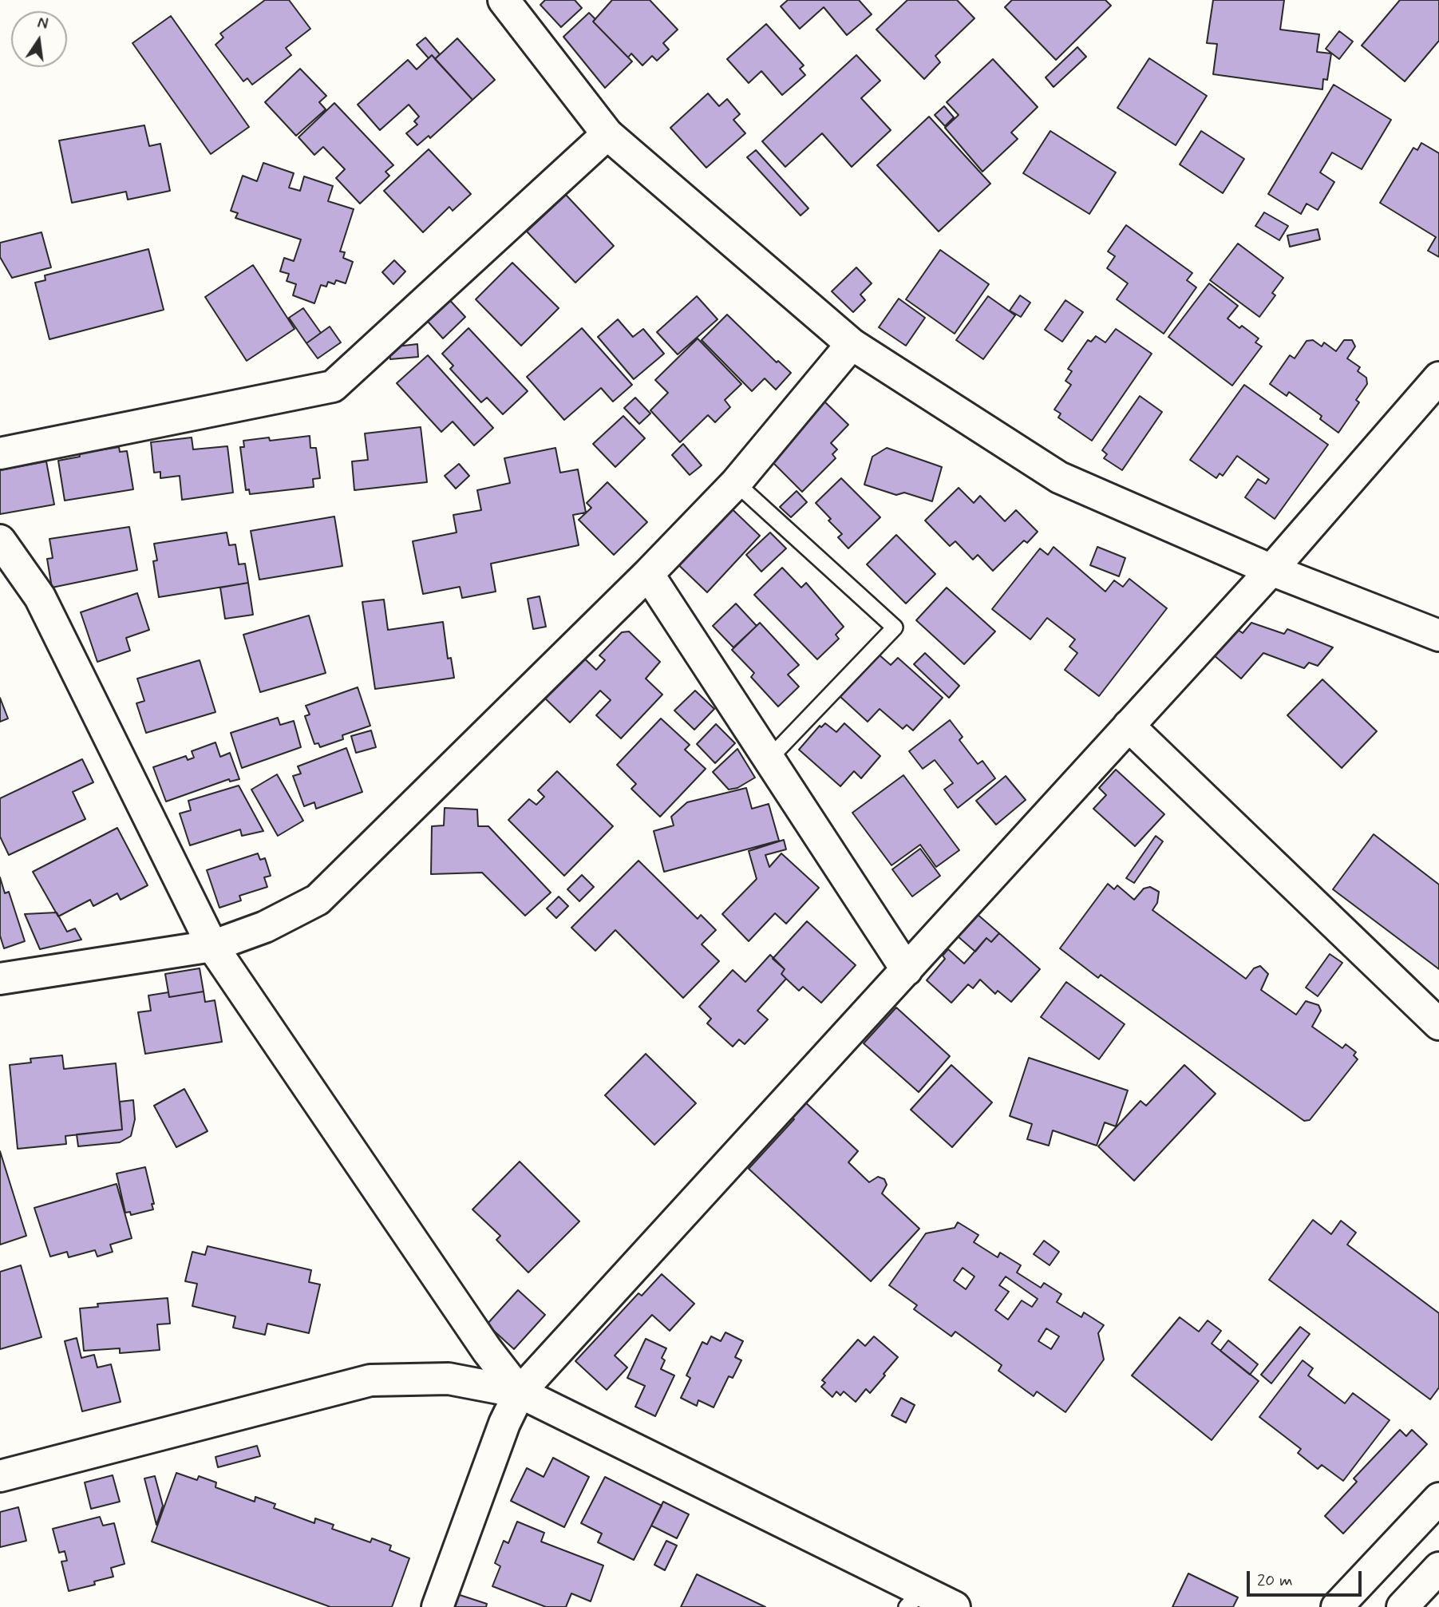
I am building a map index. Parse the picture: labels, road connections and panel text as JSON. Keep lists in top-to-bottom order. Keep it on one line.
{"scale_bar":"20 m","north":"top"}
